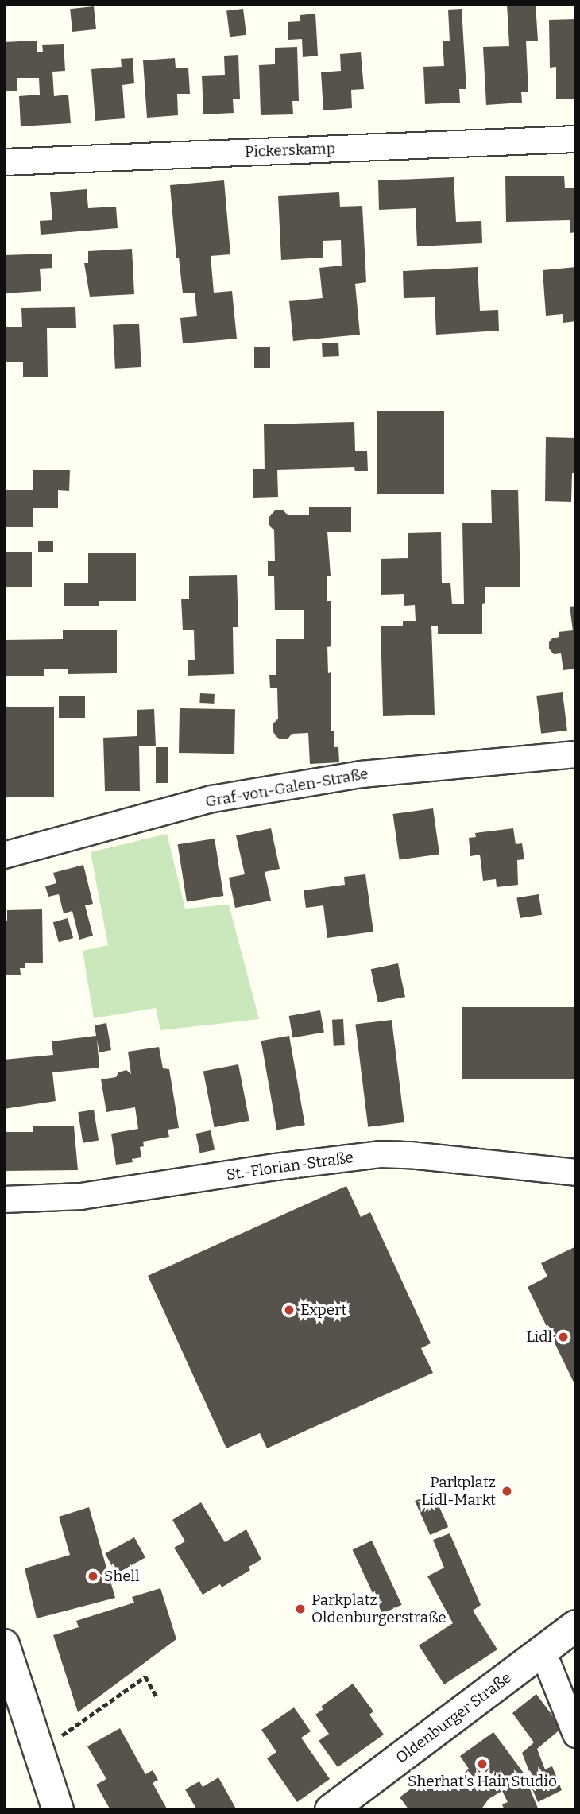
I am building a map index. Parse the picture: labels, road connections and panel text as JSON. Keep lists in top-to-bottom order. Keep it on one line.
{"streets":{"street":["Pickerskamp","Graf-von-Galen-Straße","St.-Florian-Straße","Oldenburger Straße"]},"places":["Expert","Lidl","Parkplatz Lidl-Markt","Shell","Parkplatz Oldenburgerstraße","Sherhat's Hair Studio"]}
